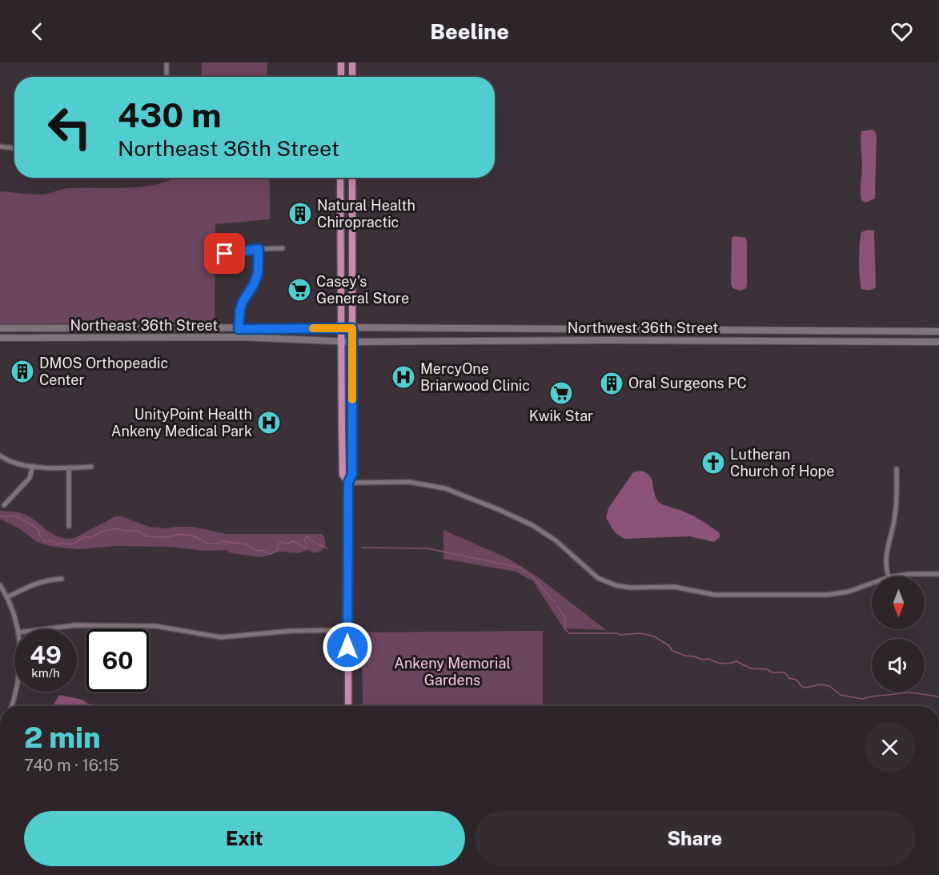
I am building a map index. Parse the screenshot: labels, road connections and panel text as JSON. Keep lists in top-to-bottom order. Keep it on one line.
{"streets":{"main road":["Northeast 36th Street","Northwest 36th Street"]},"crossings":[["Northeast 36th Street","Northwest 36th Street"]],"parks":["Ankeny Memorial Gardens"],"places":{"building":["Natural Health Chiropractic","DMOS Orthopeadic Center","Oral Surgeons PC"],"supermarket":["Casey's General Store","Kwik Star"],"hospital":["MercyOne Briarwood Clinic","UnityPoint Health Ankeny Medical Park"],"church":["Lutheran Church of Hope"]},"north":"bottom","page":{"header":"Beeline","turn":["430 m","Northeast 36th Street"],"speed":"49 km/h","limit":"60","heading":["2 min","740 m · 16:15"],"buttons":["Exit","Share"]}}
